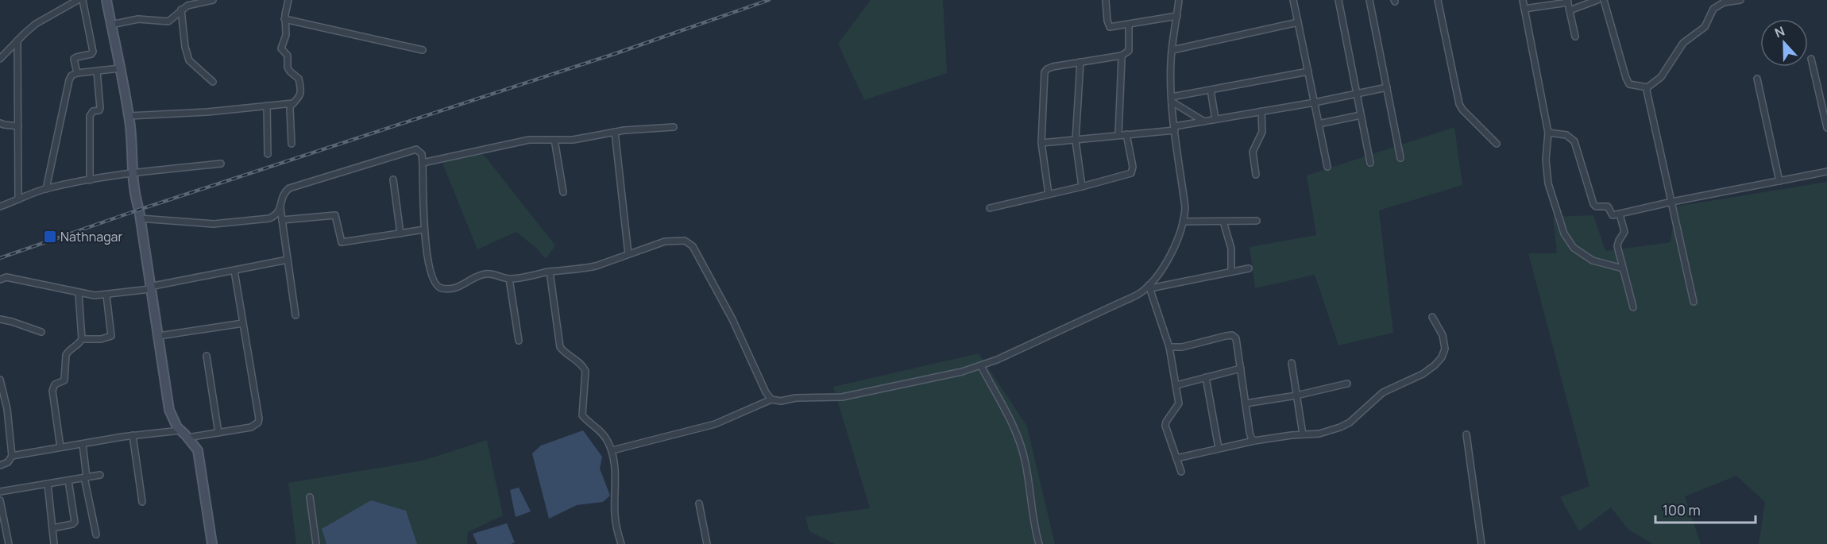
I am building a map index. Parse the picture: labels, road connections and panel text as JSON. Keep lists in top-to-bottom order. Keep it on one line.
{"places":{"transit":["Nathnagar"]},"scale_bar":"100 m","north":"top"}
